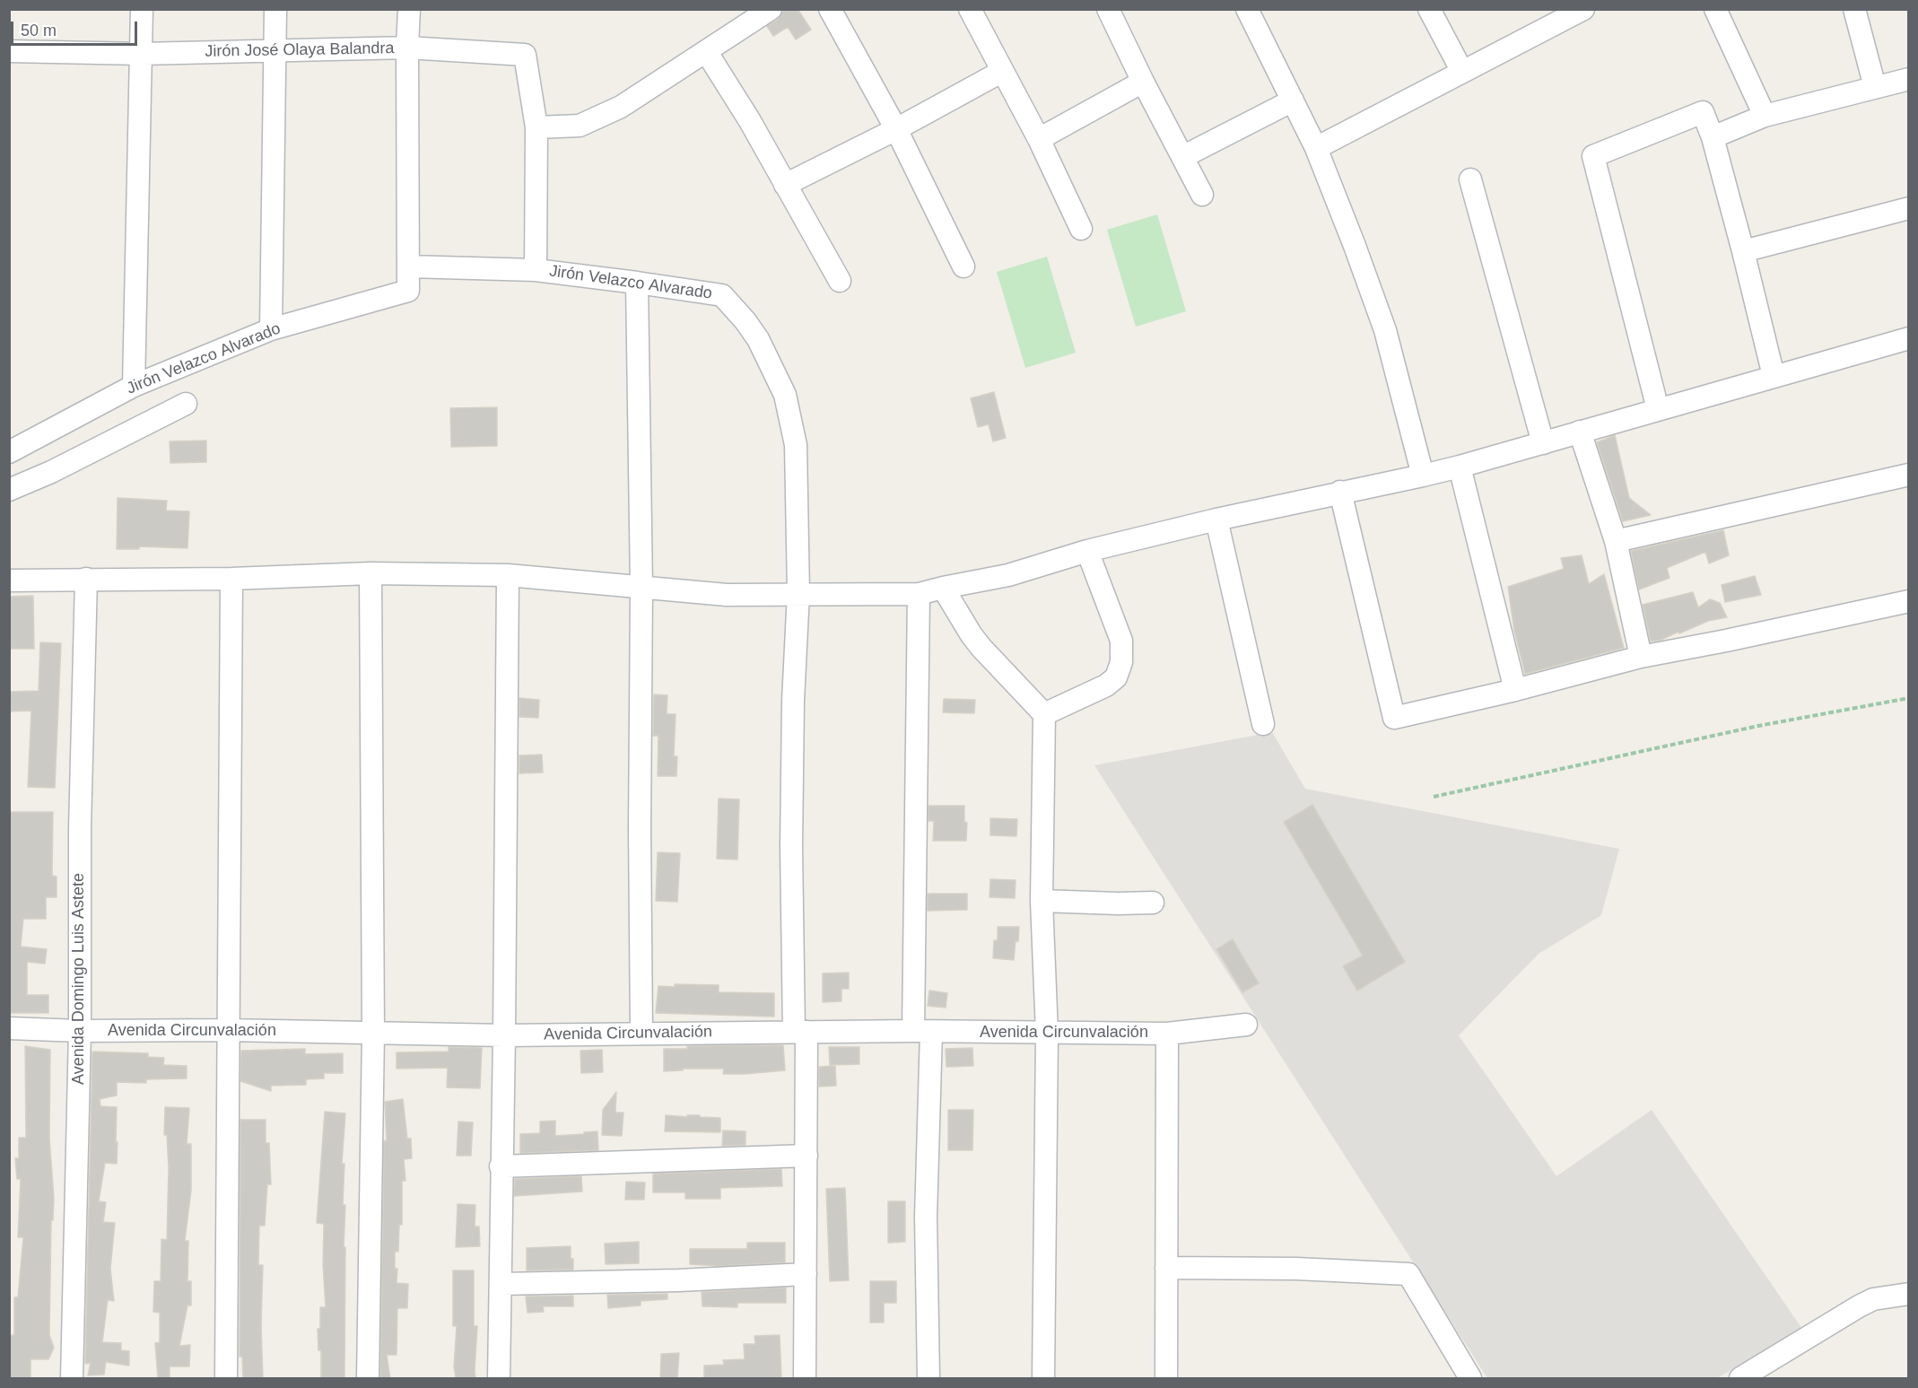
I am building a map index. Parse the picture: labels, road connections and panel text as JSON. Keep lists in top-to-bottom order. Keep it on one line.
{"streets":{"street":["Jirón José Olaya Balandra","Jirón Velazco Alvarado","Avenida Domingo Luis Astete","Avenida Circunvalación"]},"crossings":[["Jirón Velazco Alvarado","Avenida Circunvalación"],["Avenida Domingo Luis Astete","Avenida Circunvalación"]],"scale_bar":"50 m"}
